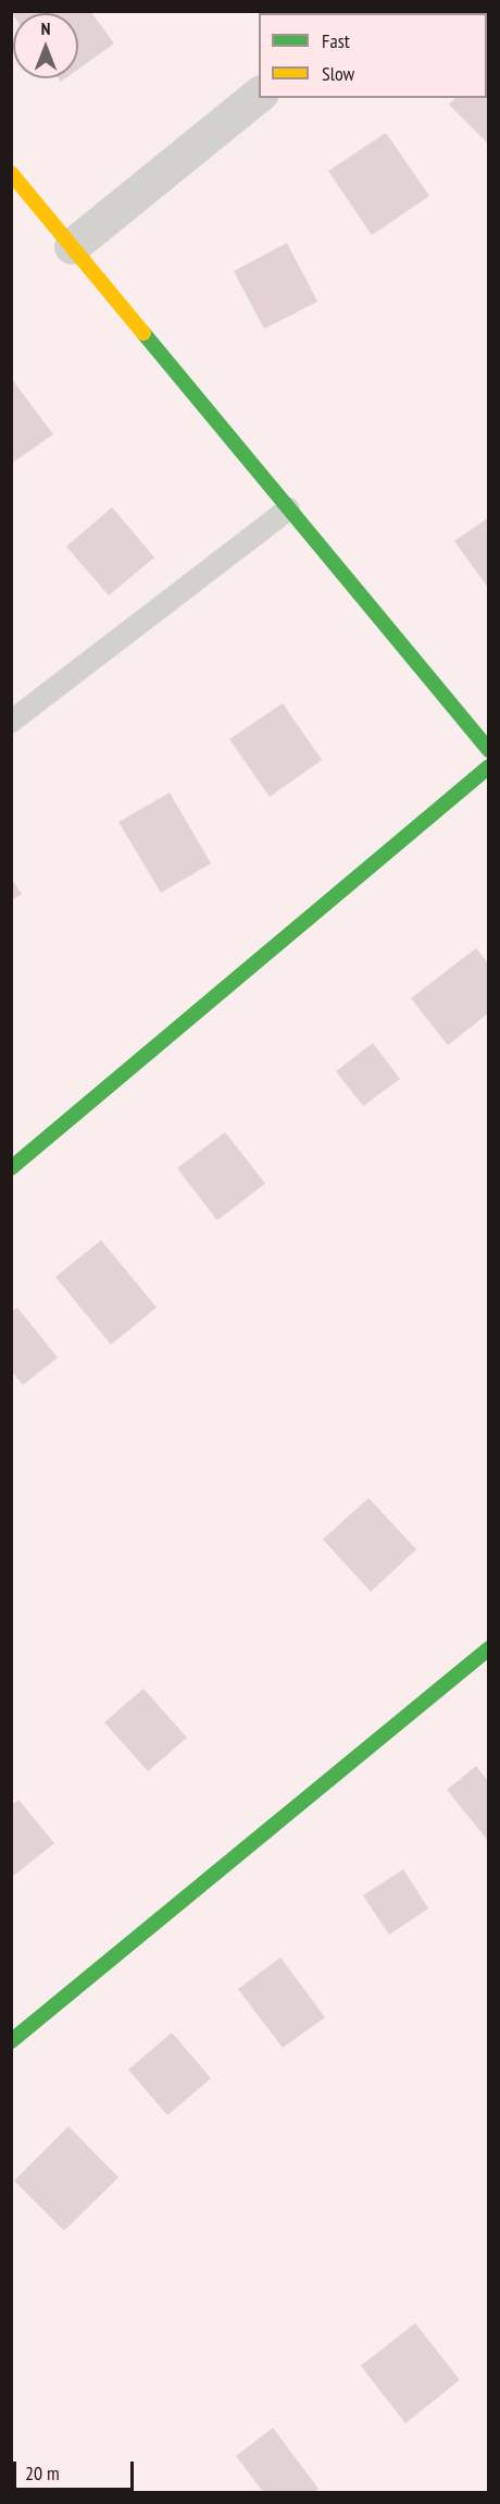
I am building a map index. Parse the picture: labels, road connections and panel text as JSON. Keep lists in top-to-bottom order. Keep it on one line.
{"legend":["Fast","Slow"],"scale_bar":"20 m","north":"top"}
